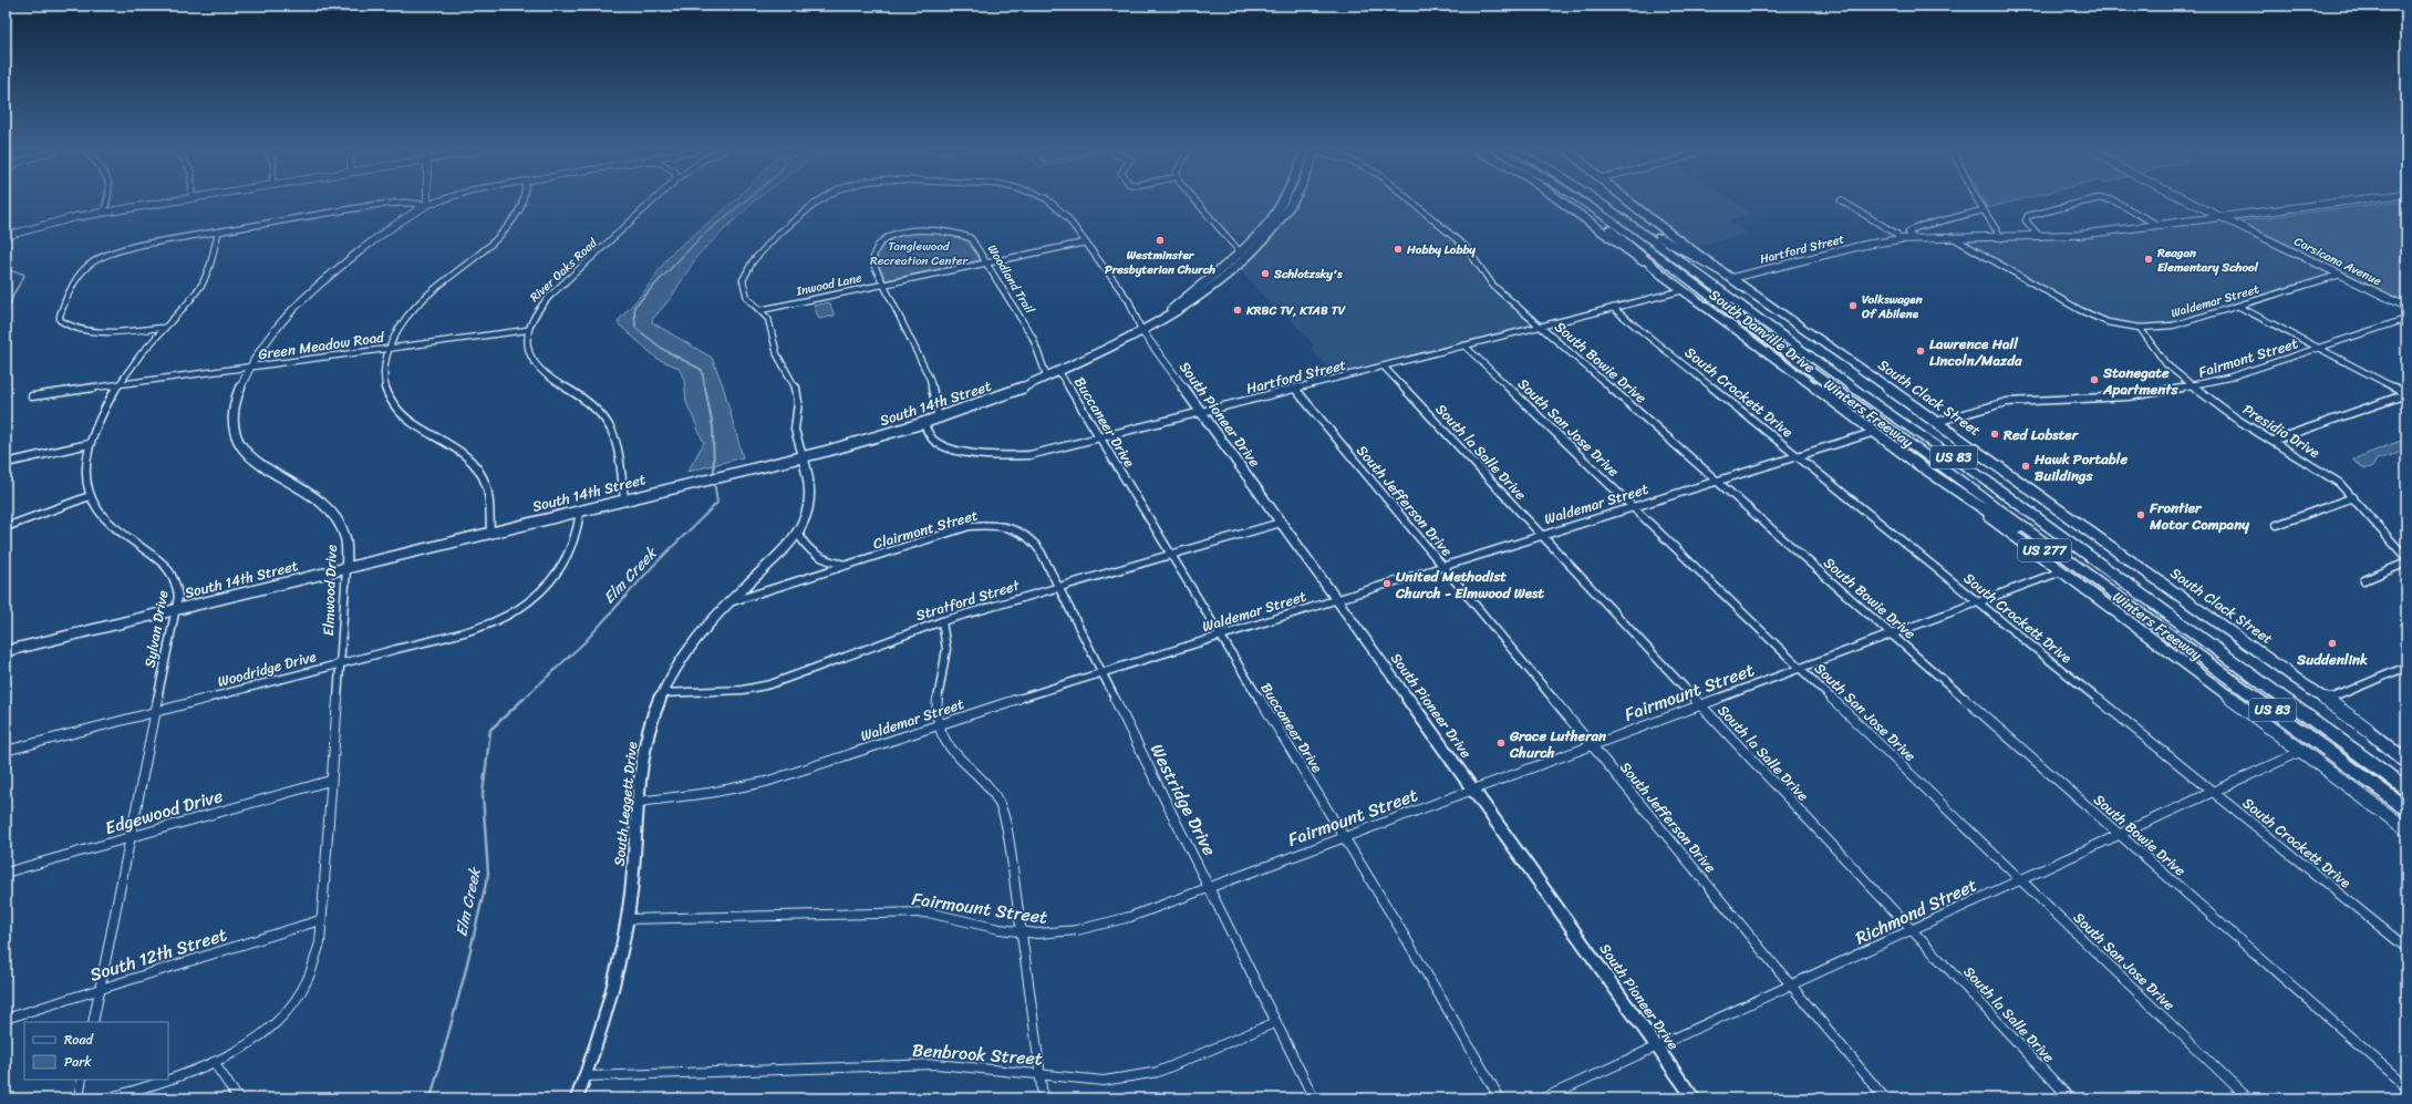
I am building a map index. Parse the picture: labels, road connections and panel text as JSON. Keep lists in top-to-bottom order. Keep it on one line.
{"streets":{"highway":["Winters Freeway","US 83","US 277"],"main road":["South Danville Drive","South Clack Street","South 14th Street"],"street":["Hartford Street","Corsicana Avenue","River Oaks Road","Woodland Trail","Inwood Lane","Waldemar Street","Green Meadow Road","Fairmont Street","South Bowie Drive","South Crockett Drive","South Pioneer Drive","Buccaneer Drive","South San Jose Drive","Presidio Drive","South la Salle Drive","South Jefferson Drive","Clairmont Street","Elmwood Drive","Stratford Street","Sylvan Drive","Woodridge Drive","Fairmount Street","Westridge Drive","South Leggett Drive","Edgewood Drive","Richmond Street","South 12th Street","Benbrook Street"]},"crossings":[["Hartford Street","Corsicana Avenue"],["Hartford Street","Waldemar Street"],["Hartford Street","South Danville Drive"],["Hartford Street","South Bowie Drive"],["Hartford Street","South Crockett Drive"],["Hartford Street","South Clack Street"],["Hartford Street","South 14th Street"],["Hartford Street","South Pioneer Drive"],["Hartford Street","Buccaneer Drive"],["Hartford Street","South San Jose Drive"],["Hartford Street","South la Salle Drive"],["Hartford Street","South Jefferson Drive"],["Corsicana Avenue","Waldemar Street"],["River Oaks Road","Green Meadow Road"],["River Oaks Road","South 14th Street"],["Woodland Trail","Inwood Lane"],["Woodland Trail","South 14th Street"],["Waldemar Street","South Danville Drive"],["Waldemar Street","South Bowie Drive"],["Waldemar Street","South Crockett Drive"],["Waldemar Street","South Pioneer Drive"],["Waldemar Street","Buccaneer Drive"],["Waldemar Street","South San Jose Drive"],["Waldemar Street","Presidio Drive"],["Waldemar Street","South la Salle Drive"],["Waldemar Street","South Jefferson Drive"],["Waldemar Street","Westridge Drive"],["Waldemar Street","South Leggett Drive"],["South Danville Drive","US 277"],["South Danville Drive","Fairmount Street"],["South Danville Drive","Richmond Street"],["Green Meadow Road","Elmwood Drive"],["Green Meadow Road","Sylvan Drive"],["Fairmont Street","South Clack Street"],["Fairmont Street","Presidio Drive"],["South Bowie Drive","Fairmount Street"],["South Bowie Drive","Richmond Street"],["South Crockett Drive","Fairmount Street"],["South Crockett Drive","Richmond Street"],["South Clack Street","US 277"],["South 14th Street","South Pioneer Drive"],["South 14th Street","Buccaneer Drive"],["South 14th Street","Elmwood Drive"],["South 14th Street","Sylvan Drive"],["South 14th Street","Woodridge Drive"],["South 14th Street","South Leggett Drive"],["Winters Freeway","US 277"],["South Pioneer Drive","Stratford Street"],["South Pioneer Drive","Fairmount Street"],["South Pioneer Drive","Richmond Street"],["Buccaneer Drive","Stratford Street"],["Buccaneer Drive","Fairmount Street"],["South San Jose Drive","Fairmount Street"],["South San Jose Drive","Richmond Street"],["South la Salle Drive","Fairmount Street"],["South la Salle Drive","Richmond Street"],["South Jefferson Drive","Fairmount Street"],["South Jefferson Drive","Richmond Street"],["Clairmont Street","Westridge Drive"],["Clairmont Street","South Leggett Drive"],["Elmwood Drive","Woodridge Drive"],["Elmwood Drive","Edgewood Drive"],["Elmwood Drive","South 12th Street"],["Stratford Street","Westridge Drive"],["Stratford Street","South Leggett Drive"],["Sylvan Drive","Woodridge Drive"],["Sylvan Drive","Edgewood Drive"],["Sylvan Drive","South 12th Street"],["Fairmount Street","Westridge Drive"],["Fairmount Street","South Leggett Drive"],["Westridge Drive","Benbrook Street"],["South Leggett Drive","Benbrook Street"]],"water":["Elm Creek"],"parks":["Tanglewood Recreation Center"],"places":["Westminster Presbyterian Church","Hobby Lobby","Reagan Elementary School","Schlotzsky's","Volkswagen Of Abilene","KRBC TV, KTAB TV","Lawrence Hall Lincoln/Mazda","Stonegate Apartments","Red Lobster","Hawk Portable Buildings","Frontier Motor Company","United Methodist Church - Elmwood West","Suddenlink","Grace Lutheran Church"],"legend":["Road","Park"]}
